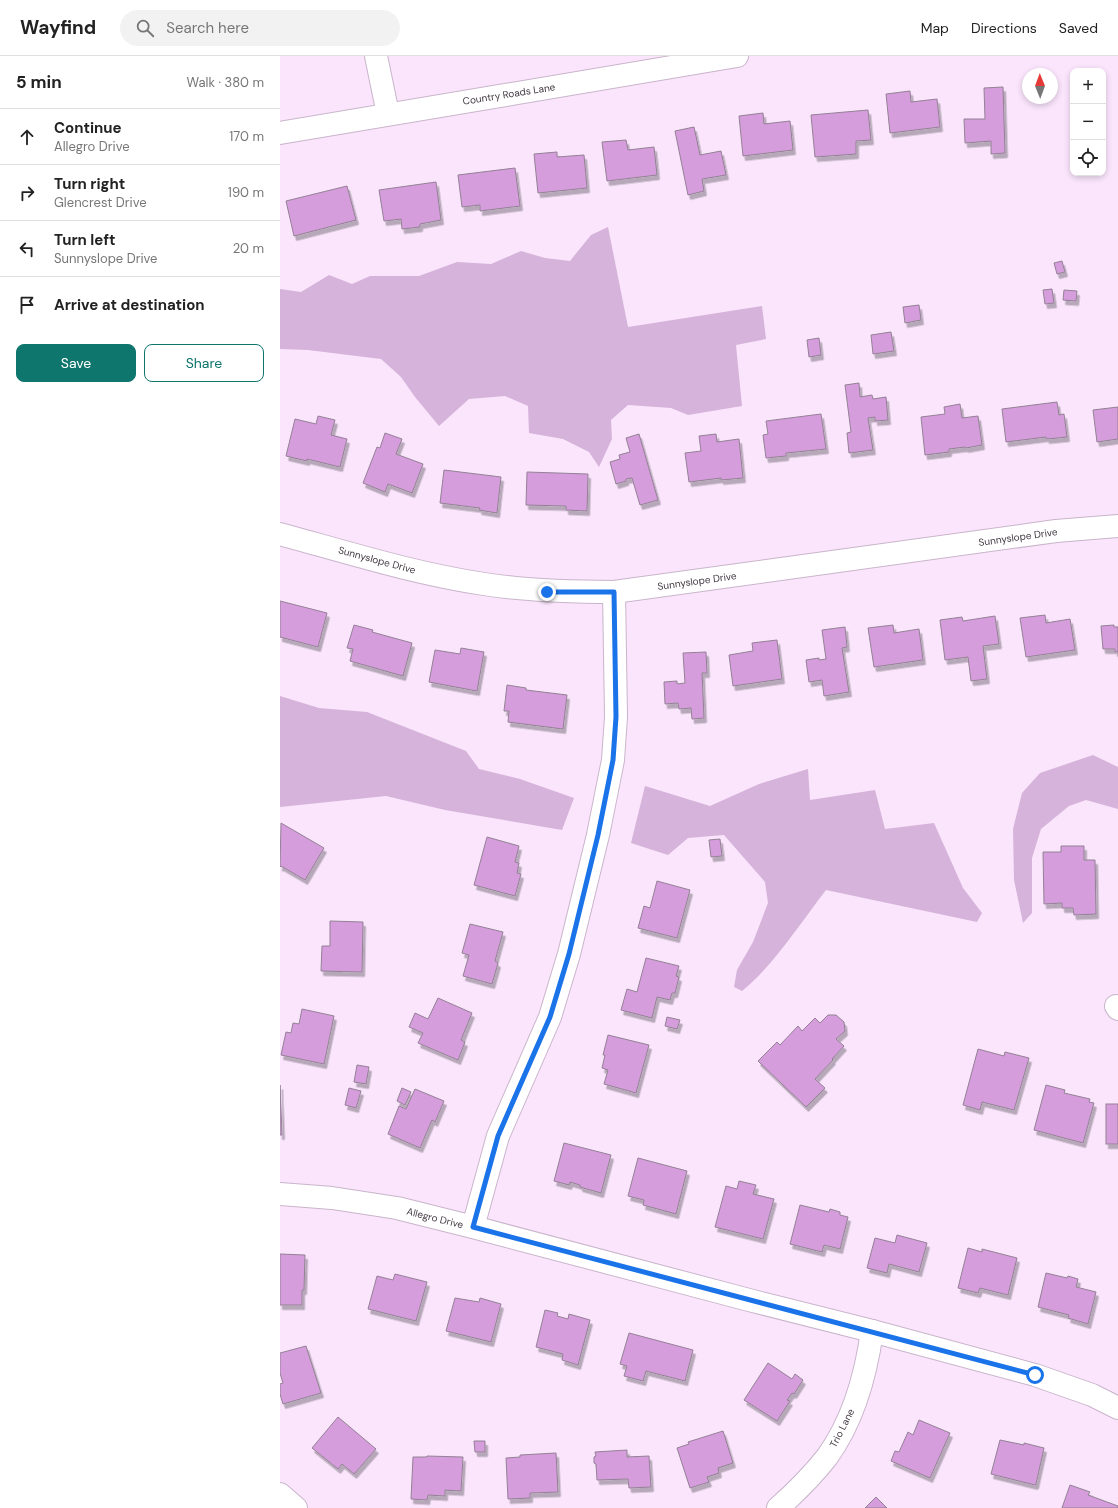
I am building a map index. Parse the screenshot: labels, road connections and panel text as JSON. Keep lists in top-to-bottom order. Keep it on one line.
{"streets":{"street":["Country Roads Lane","Sunnyslope Drive","Allegro Drive","Trio Lane"]},"crossings":[["Allegro Drive","Trio Lane"]],"north":"top","page":{"header":"Wayfind","search":"Search here","nav":["Map","Directions","Saved"],"heading":["5 min","Walk · 380 m"],"map_buttons":["+","−"],"list":[["Continue","Allegro Drive","170 m"],["Turn right","Glencrest Drive","190 m"],["Turn left","Sunnyslope Drive","20 m"],"Arrive at destination"],"buttons":["Save","Share"]}}
